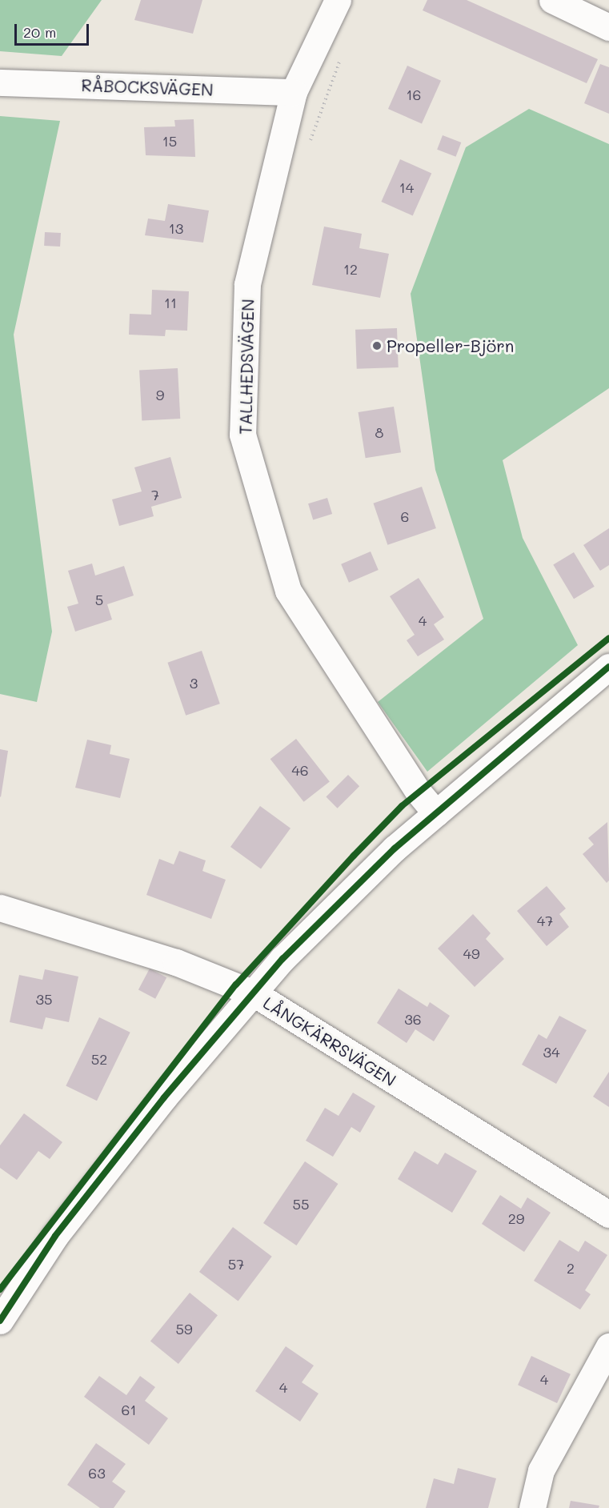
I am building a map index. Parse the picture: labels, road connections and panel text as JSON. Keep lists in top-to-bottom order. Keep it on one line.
{"streets":{"street":["RÅBOCKSVÄGEN","TALLHEDSVÄGEN","LÅNGKÄRRSVÄGEN"]},"crossings":[["RÅBOCKSVÄGEN","TALLHEDSVÄGEN"]],"places":["Propeller-Björn"],"house_numbers":["16","15","14","13","12","11","9","8","7","6","5","4","3","46","47","49","35","36","34","52","55","29","57","2","59","4","4","61","63"],"scale_bar":"20 m"}
